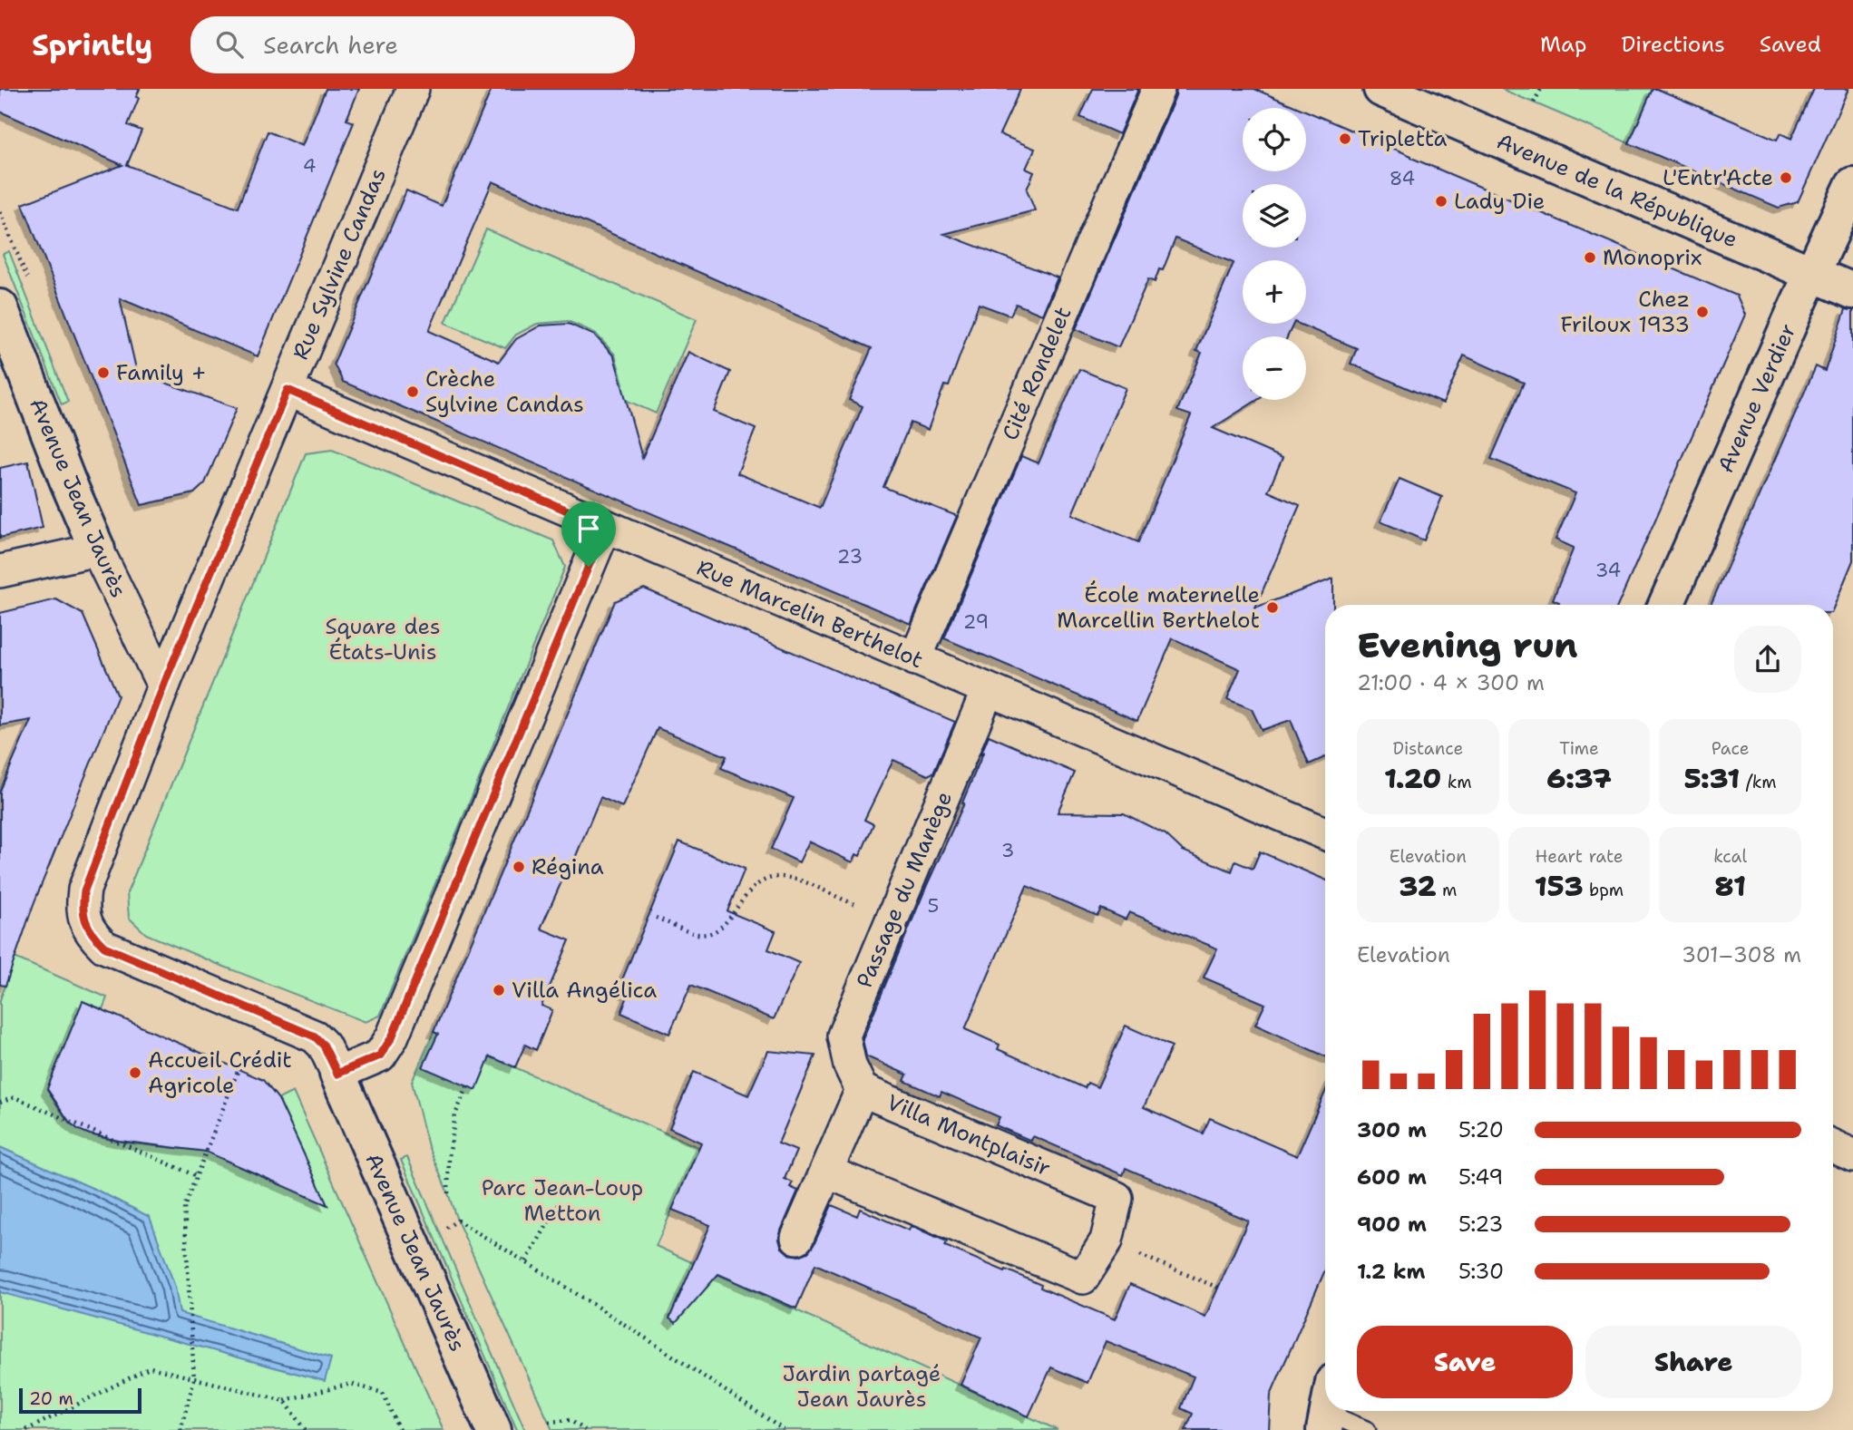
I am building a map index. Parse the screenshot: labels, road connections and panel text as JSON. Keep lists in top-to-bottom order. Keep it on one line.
{"streets":{"main road":["Avenue de la République","Avenue Verdier","Avenue Jean Jaurès"],"street":["Rue Sylvine Candas","Cité Rondelet","Rue Marcelin Berthelot","Passage du Manège","Villa Montplaisir"]},"crossings":[["Avenue de la République","Avenue Verdier"],["Rue Sylvine Candas","Avenue Jean Jaurès"],["Rue Sylvine Candas","Rue Marcelin Berthelot"],["Cité Rondelet","Rue Marcelin Berthelot"],["Rue Marcelin Berthelot","Passage du Manège"],["Passage du Manège","Villa Montplaisir"]],"parks":["Square des États-Unis","Parc Jean-Loup Metton","Jardin partagé Jean Jaurès"],"places":["Tripletta","L'Entr'Acte","Lady Die","Monoprix","Chez Friloux 1933","Family +","Crèche Sylvine Candas","École maternelle Marcellin Berthelot","Régina","Villa Angélica","Accueil Crédit Agricole"],"house_numbers":["4","84","23","34","29","3","5"],"scale_bar":"20 m","page":{"header":"Sprintly","search":"Search here","nav":["Map","Directions","Saved"],"map_buttons":["+","−"],"heading":["Evening run","21:00 · 4 × 300 m"],"stats":[["Distance","1.20 km"],["Time","6:37"],["Pace","5:31 /km"],["Elevation","32 m"],["Heart rate","153 bpm"],["kcal","81"]],"chart":["Elevation","301–308 m"],"list":[{"name":"300 m","note":"5:20"},{"name":"600 m","note":"5:49"},{"name":"900 m","note":"5:23"},{"name":"1.2 km","note":"5:30"}],"buttons":["Save","Share"],"scale":"20 m"}}
